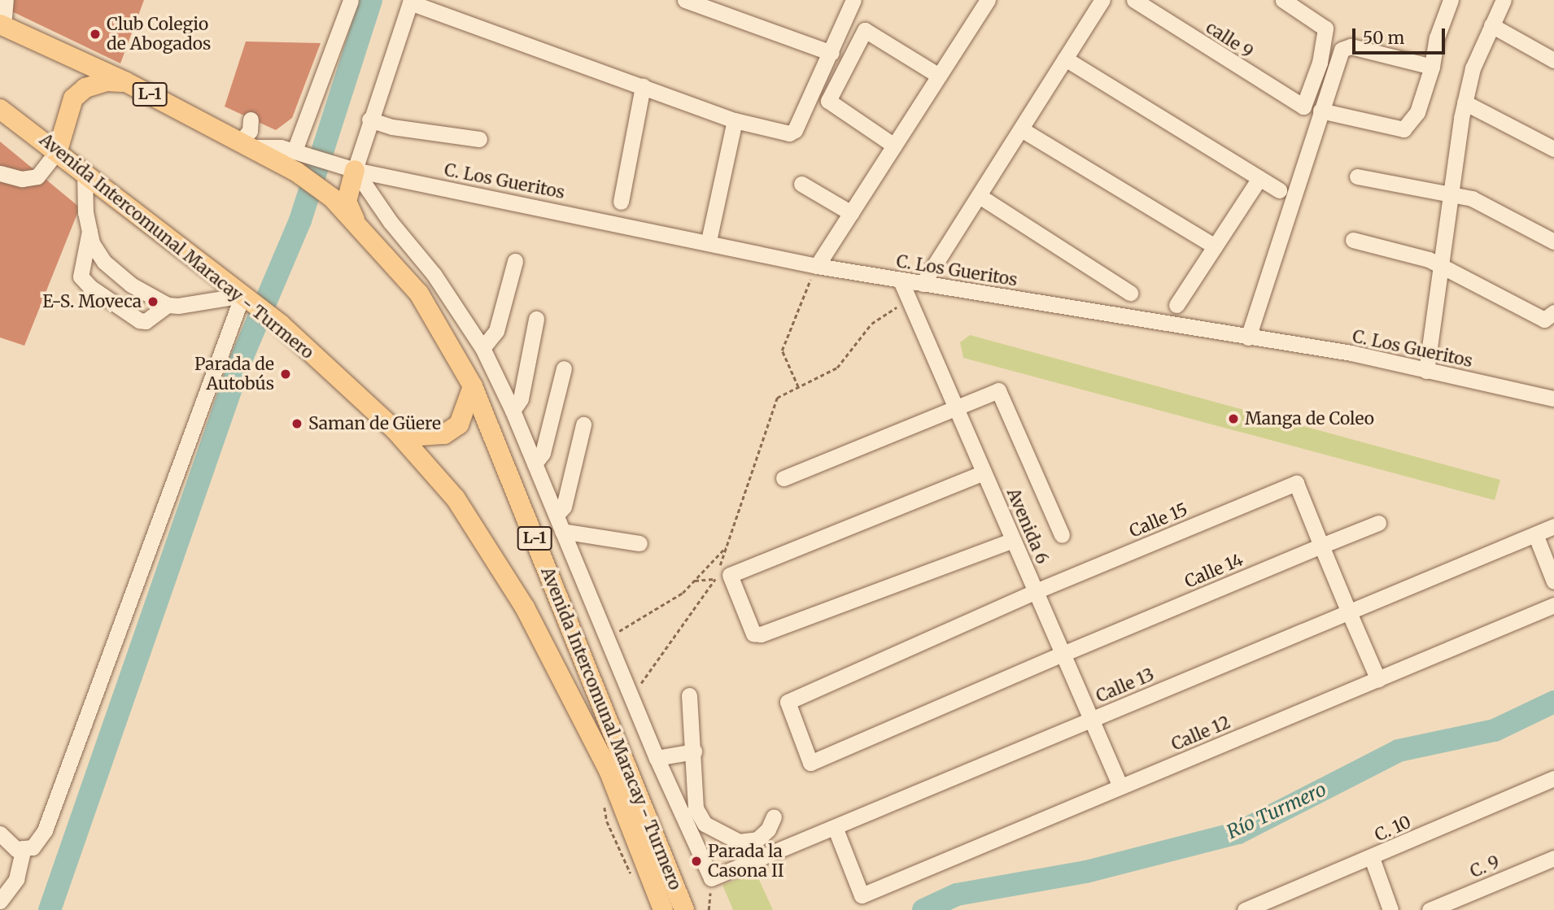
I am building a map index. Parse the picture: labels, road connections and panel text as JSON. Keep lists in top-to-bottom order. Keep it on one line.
{"streets":{"main road":["L-1","Avenida Intercomunal Maracay - Turmero"],"street":["calle 9","C. Los Gueritos","Calle 15","Avenida 6","Calle 14","Calle 13","Calle 12","C. 10","C. 9"]},"crossings":[["C. Los Gueritos","Avenida Intercomunal Maracay - Turmero"],["C. Los Gueritos","Avenida 6"],["Calle 15","Avenida 6"],["Calle 15","Calle 14"],["Avenida 6","Calle 14"],["Avenida 6","Calle 13"],["Avenida 6","Calle 12"],["Calle 13","Calle 12"]],"water":["Río Turmero"],"places":["Club Colegio de Abogados","E-S. Moveca","Parada de Autobús","Manga de Coleo","Saman de Güere","Parada la Casona II"],"scale_bar":"50 m"}
